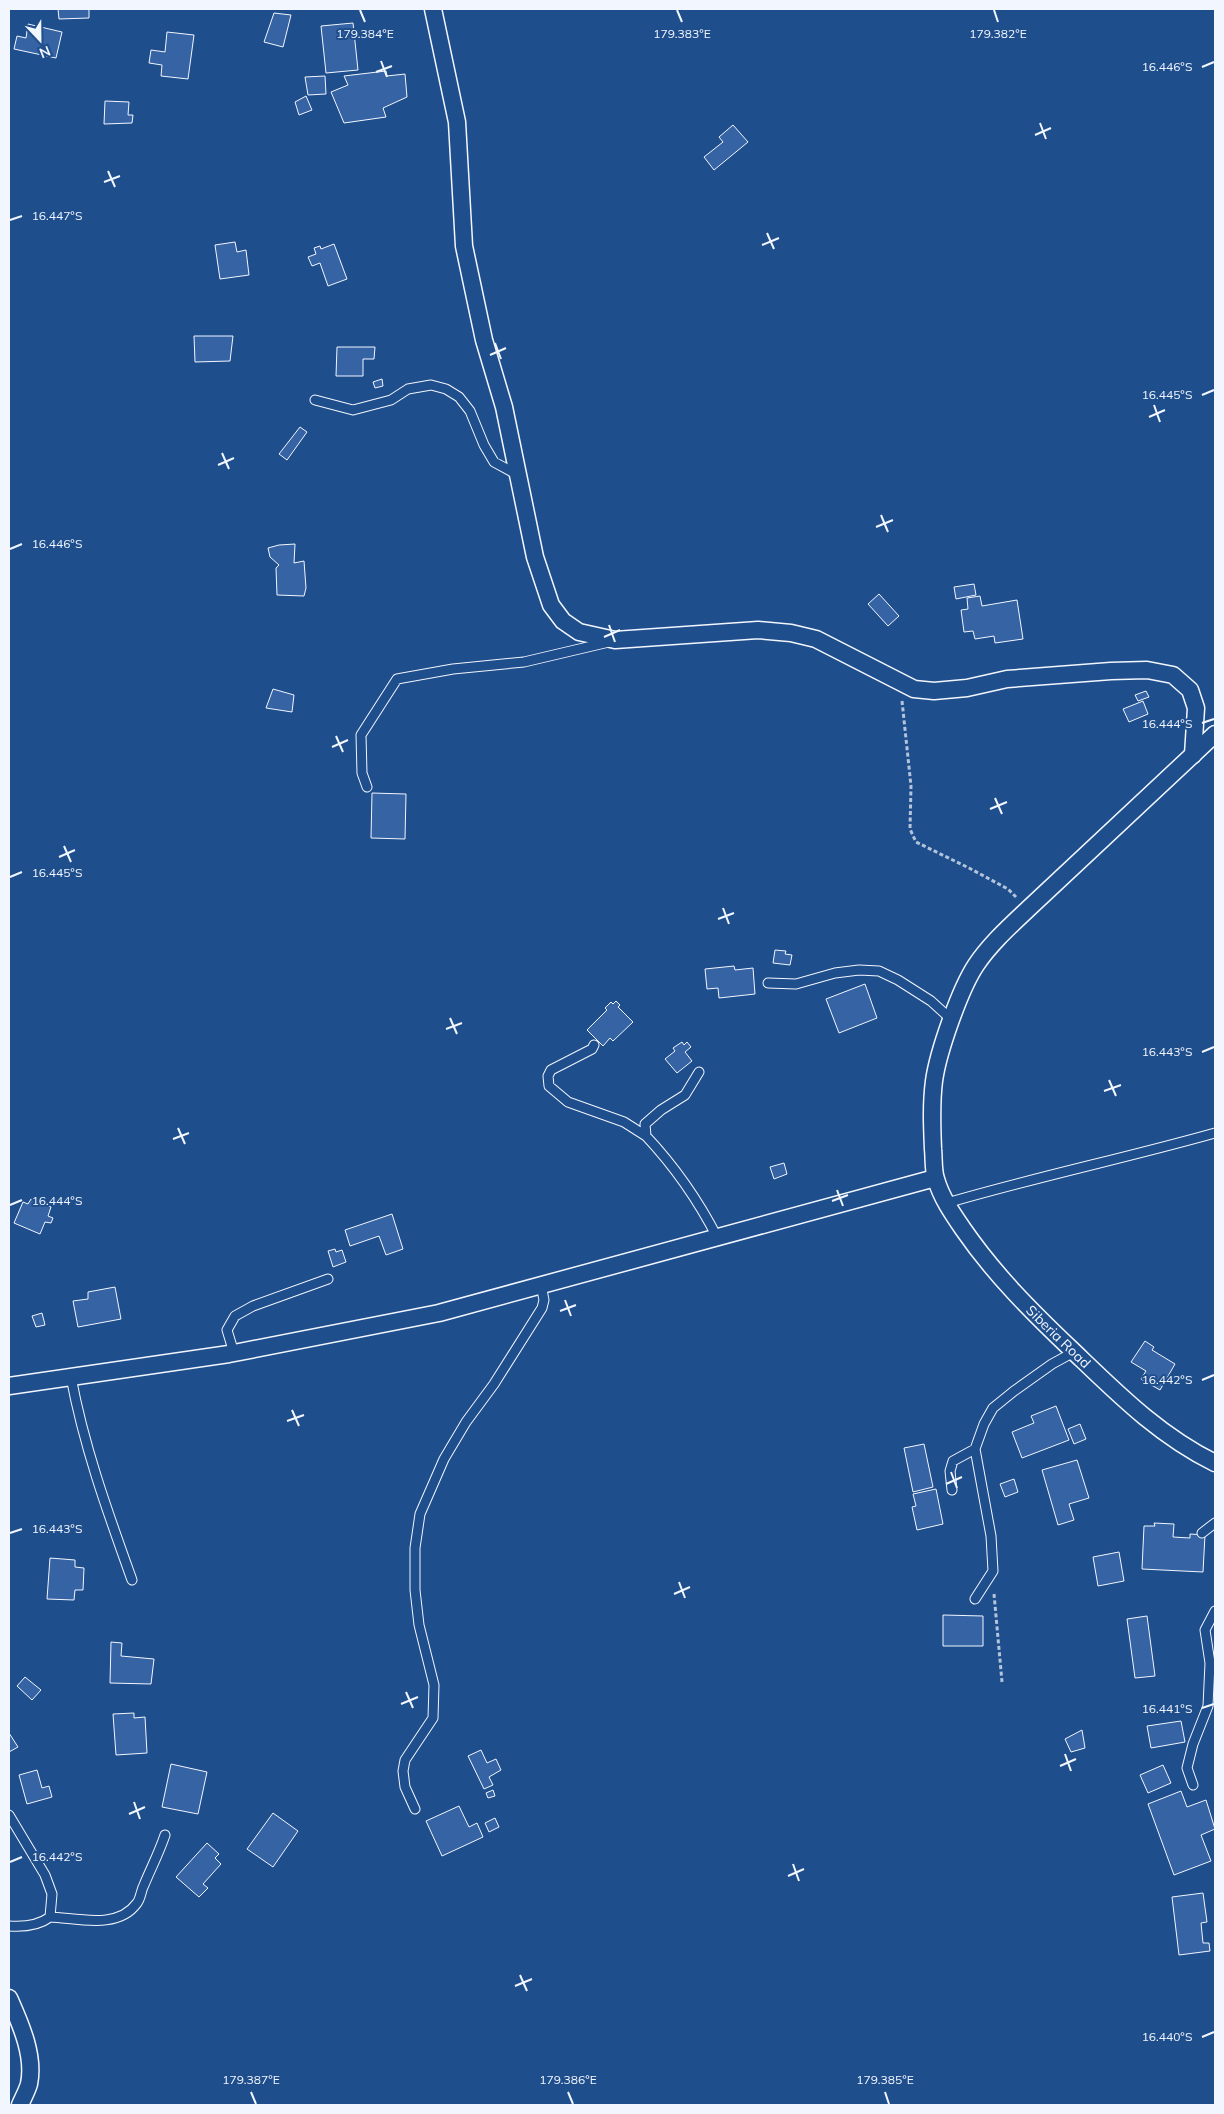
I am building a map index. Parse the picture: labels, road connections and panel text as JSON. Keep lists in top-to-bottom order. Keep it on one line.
{"streets":{"street":["Siberia Road"]},"north":"bottom","coordinates":["179.384°E","179.383°E","179.382°E","16.446°S","16.447°S","16.445°S","16.444°S","16.443°S","16.442°S","16.441°S","16.440°S","179.387°E","179.386°E","179.385°E"]}
